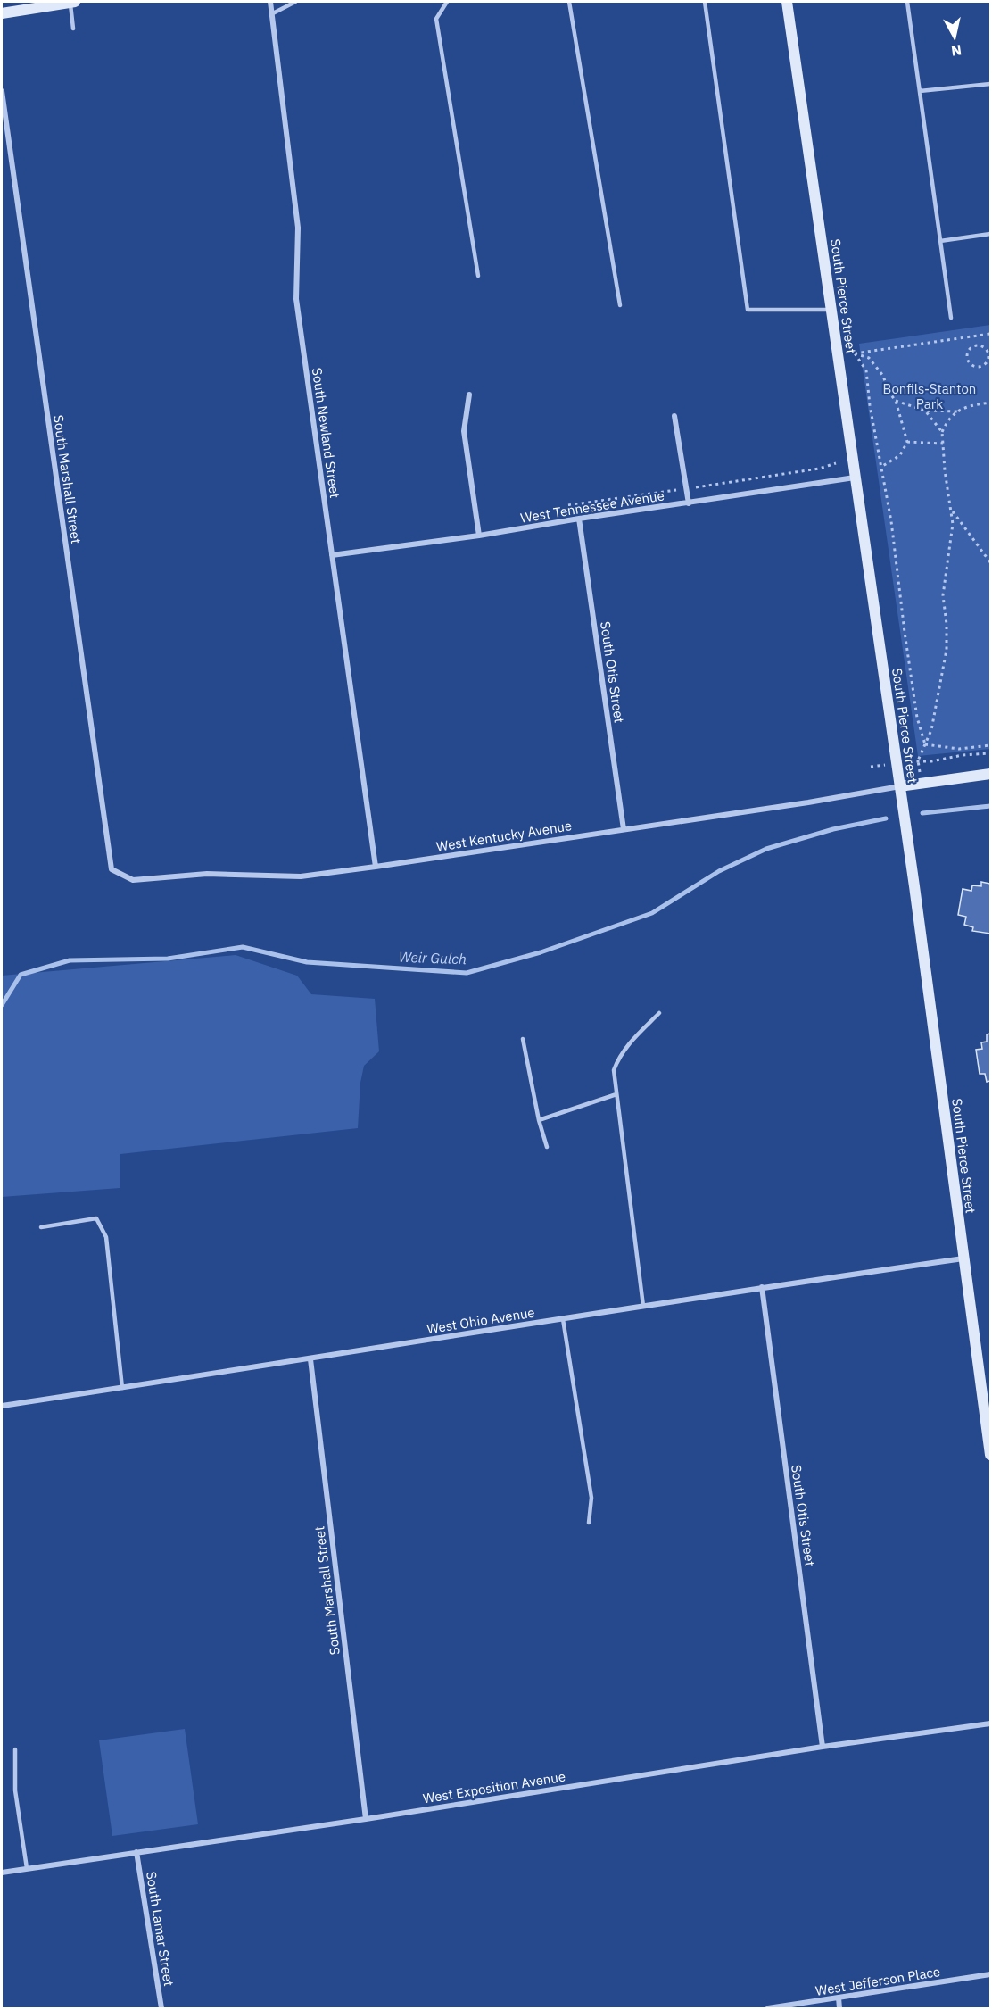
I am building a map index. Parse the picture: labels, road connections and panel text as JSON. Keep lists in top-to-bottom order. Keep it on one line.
{"streets":{"street":["South Pierce Street","South Newland Street","South Marshall Street","West Tennessee Avenue","South Otis Street","West Kentucky Avenue","West Ohio Avenue","West Exposition Avenue","South Lamar Street","West Jefferson Place"]},"crossings":[["South Pierce Street","West Tennessee Avenue"],["South Pierce Street","West Kentucky Avenue"],["South Pierce Street","West Ohio Avenue"],["South Newland Street","West Tennessee Avenue"],["South Newland Street","West Kentucky Avenue"],["South Marshall Street","West Kentucky Avenue"],["South Marshall Street","West Ohio Avenue"],["South Marshall Street","West Exposition Avenue"],["West Tennessee Avenue","South Otis Street"],["South Otis Street","West Kentucky Avenue"],["South Otis Street","West Ohio Avenue"],["South Otis Street","West Exposition Avenue"],["West Exposition Avenue","South Lamar Street"]],"water":["Weir Gulch"],"parks":["Bonfils-Stanton Park"],"north":"bottom"}
